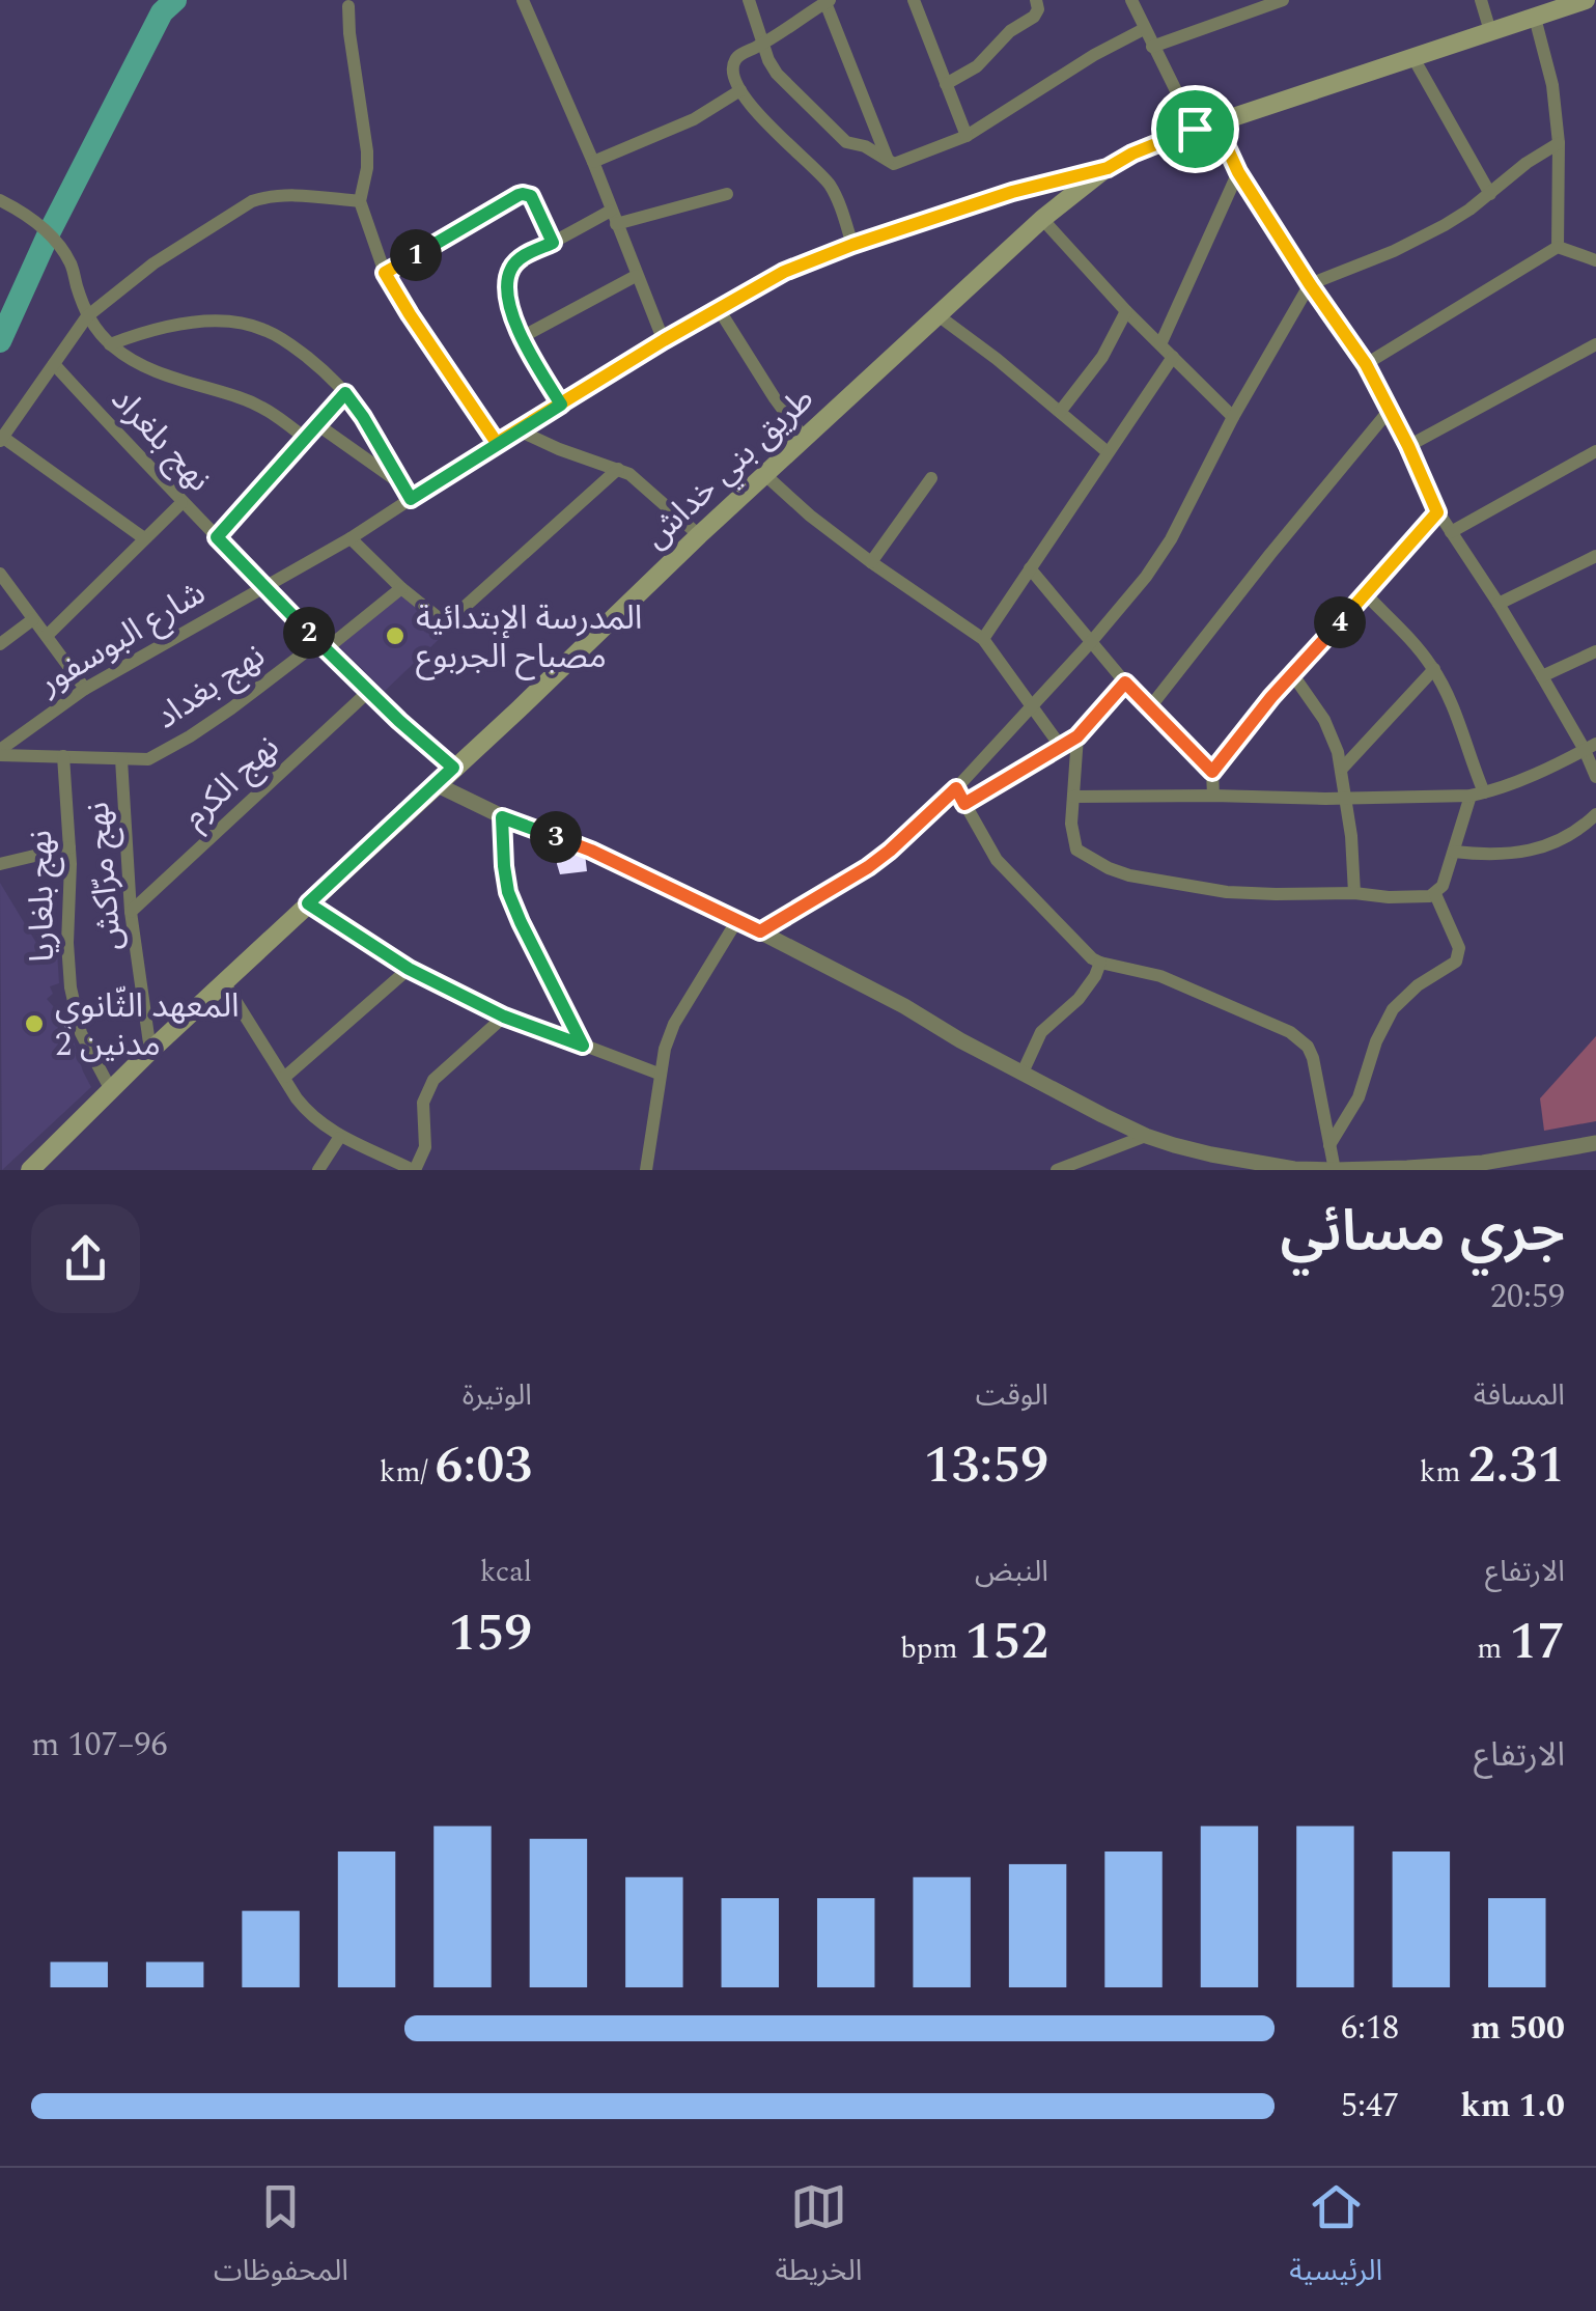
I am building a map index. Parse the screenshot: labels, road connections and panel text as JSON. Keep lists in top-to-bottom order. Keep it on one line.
{"streets":{"main road":["طريق بني خداش"],"street":["نهج بلغراد","شارع البوسفور","نهج بغداد","نهج الكرم","نهج مرّاكش","نهج بلغاريا"]},"crossings":[["نهج بلغراد","طريق بني خداش"],["نهج بلغراد","شارع البوسفور"],["نهج بلغراد","نهج بغداد"],["نهج بلغراد","نهج الكرم"],["طريق بني خداش","شارع البوسفور"],["طريق بني خداش","نهج مرّاكش"],["طريق بني خداش","نهج بلغاريا"],["شارع البوسفور","نهج بغداد"],["نهج بغداد","نهج مرّاكش"],["نهج بغداد","نهج بلغاريا"],["نهج الكرم","نهج مرّاكش"]],"places":["المدرسة الإبتدائية مصباح الجربوع","المعهد الثّانوي مدنين 2"],"page":{"pins":["1","4","2","3"],"heading":["جري مسائي","20:59"],"stats":[["المسافة","2.31 km"],["الوقت","13:59"],["الوتيرة","6:03 /km"],["الارتفاع","17 m"],["النبض","152 bpm"],["kcal","159"]],"chart":["الارتفاع","96–107 m"],"list":[{"name":"500 m","note":"6:18"},{"name":"1.0 km","note":"5:47"}],"tabs":["الرئيسية","الخريطة","المحفوظات"]}}
